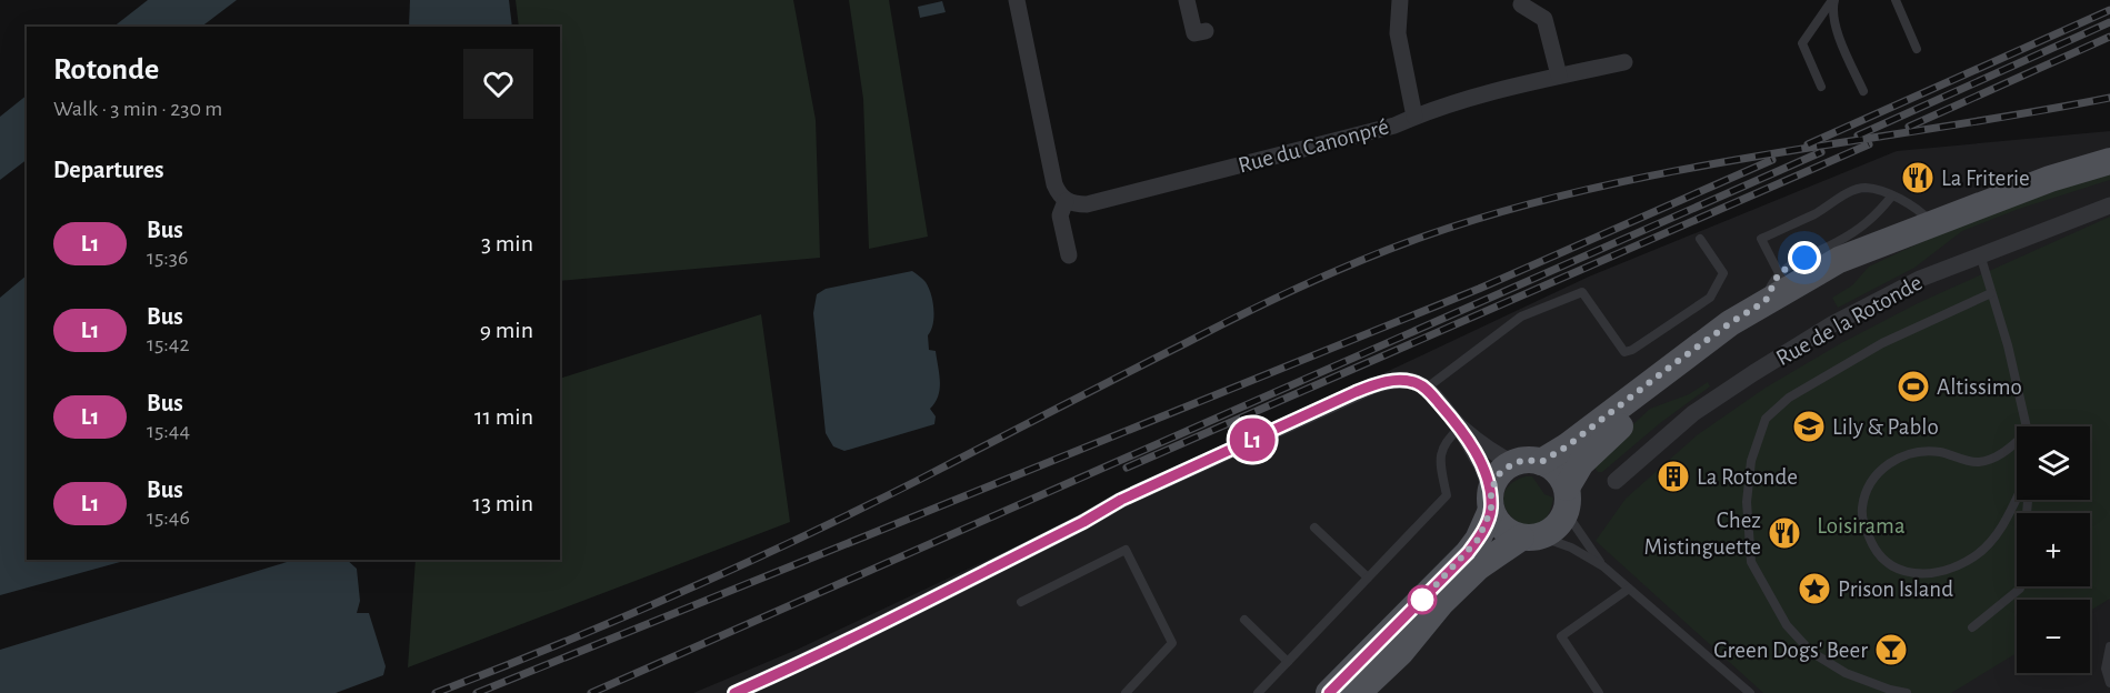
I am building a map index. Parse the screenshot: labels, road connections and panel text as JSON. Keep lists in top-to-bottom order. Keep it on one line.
{"streets":{"street":["Rue du Canonpré","Rue de la Rotonde"]},"parks":["Loisirama"],"places":{"restaurant":["La Friterie","Chez Mistinguette"],"sports":["Altissimo"],"school or university":["Lily & Pablo"],"building":["La Rotonde"],"place":["Prison Island"],"bar":["Green Dogs' Beer"]},"lines":["bus line L1"],"page":{"on_map":"L1","heading":[["Rotonde","Walk · 3 min · 230 m"],"Departures"],"list":[{"mark":"L1","name":"Bus","note":"15:36","value":"3 min"},{"mark":"L1","name":"Bus","note":"15:42","value":"9 min"},{"mark":"L1","name":"Bus","note":"15:44","value":"11 min"},{"mark":"L1","name":"Bus","note":"15:46","value":"13 min"}],"map_buttons":["+","−"]}}
